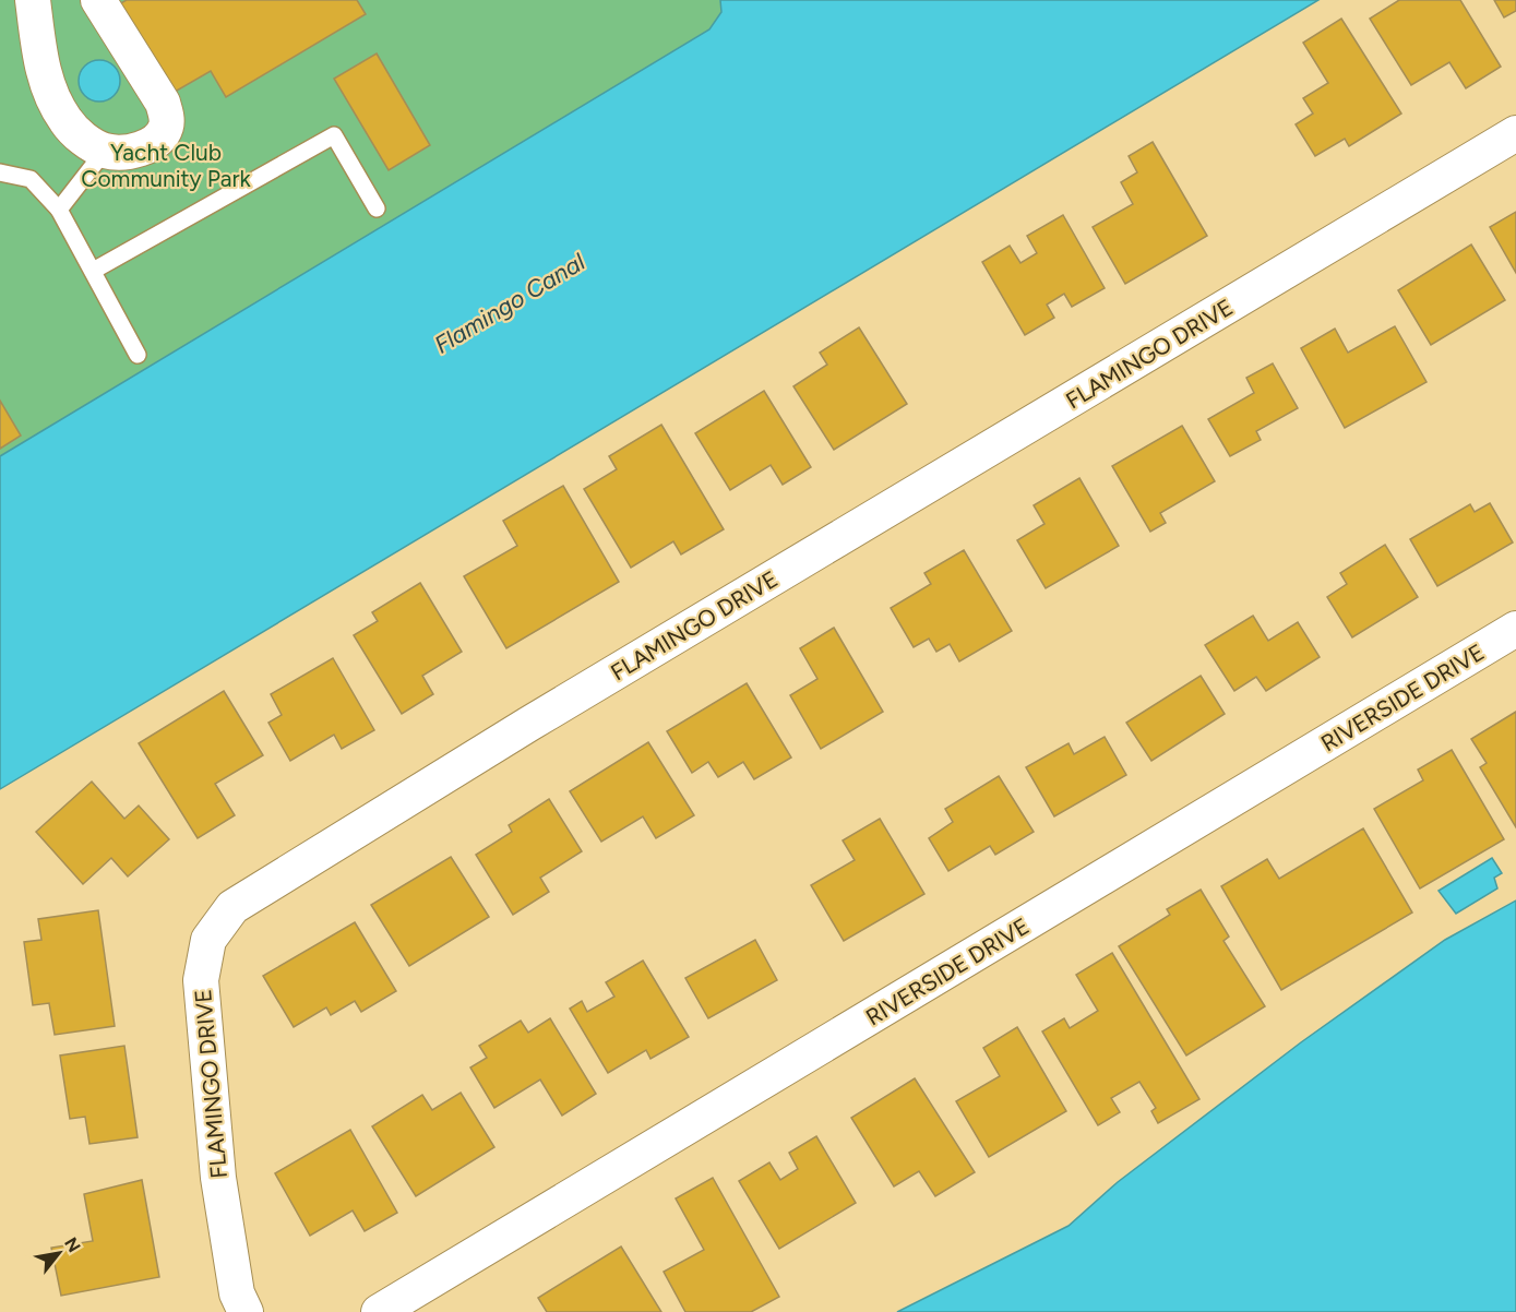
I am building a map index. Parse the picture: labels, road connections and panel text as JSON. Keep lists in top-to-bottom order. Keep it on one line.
{"streets":{"street":["FLAMINGO DRIVE","RIVERSIDE DRIVE"]},"water":["Flamingo Canal"],"parks":["Yacht Club Community Park"],"north":"top right"}
